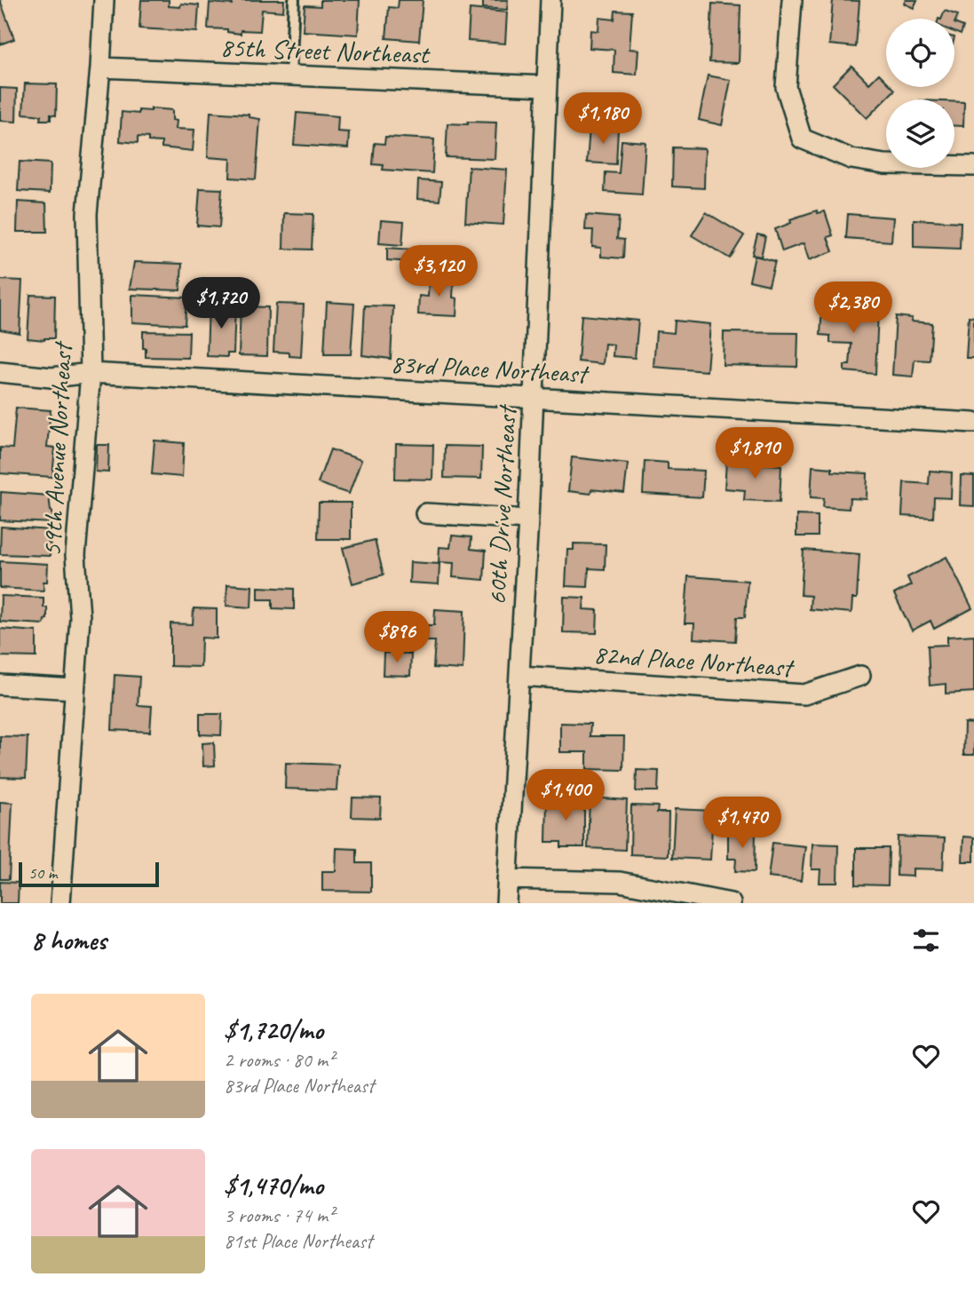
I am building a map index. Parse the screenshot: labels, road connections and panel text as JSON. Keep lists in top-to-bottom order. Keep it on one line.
{"streets":{"street":["85th Street Northeast","83rd Place Northeast","59th Avenue Northeast","60th Drive Northeast","82nd Place Northeast"]},"crossings":[["85th Street Northeast","59th Avenue Northeast"],["85th Street Northeast","60th Drive Northeast"],["83rd Place Northeast","59th Avenue Northeast"],["83rd Place Northeast","60th Drive Northeast"],["60th Drive Northeast","82nd Place Northeast"]],"scale_bar":"50 m","page":{"price":["$1,180","$3,120","$1,720","$2,380","$1,810","$896","$1,400","$1,470"],"scale":"50 m","heading":"8 homes","list":[{"name":"$1,720/mo","note":"2 rooms · 80 m² · 83rd Place Northeast"},{"name":"$1,470/mo","note":"3 rooms · 74 m² · 81st Place Northeast"}]}}
